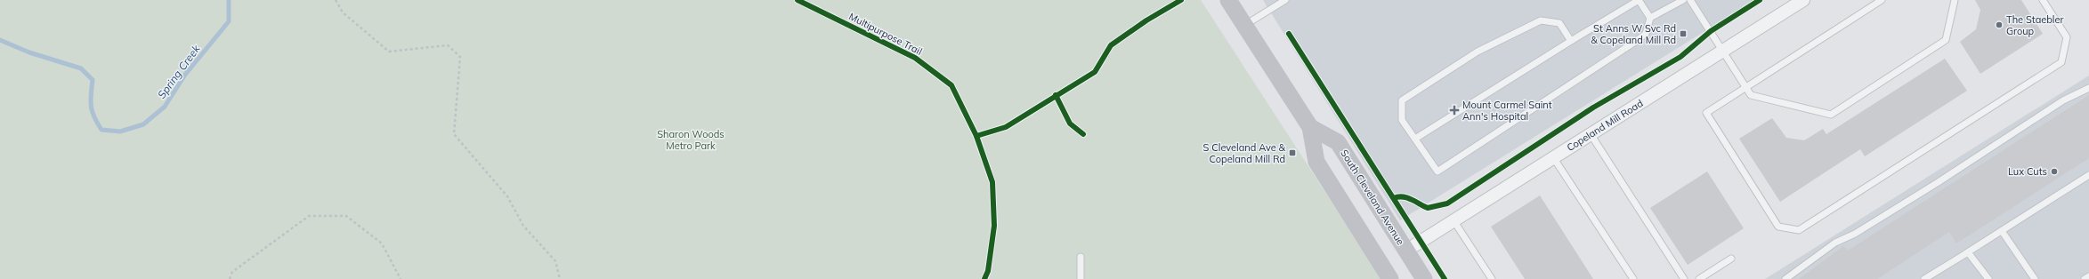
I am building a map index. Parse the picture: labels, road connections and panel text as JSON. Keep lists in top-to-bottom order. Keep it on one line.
{"streets":{"main road":["South Cleveland Avenue"],"street":["Copeland Mill Road"],"cycle path":["Multipurpose Trail"]},"crossings":[["Copeland Mill Road","South Cleveland Avenue"]],"water":["Spring Creek"],"parks":["Sharon Woods Metro Park"],"places":{"other":["The Staebler Group","Lux Cuts"],"transit":["St Anns W Svc Rd & Copeland Mill Rd","S Cleveland Ave & Copeland Mill Rd"],"health":["Mount Carmel Saint Ann's Hospital"]}}
